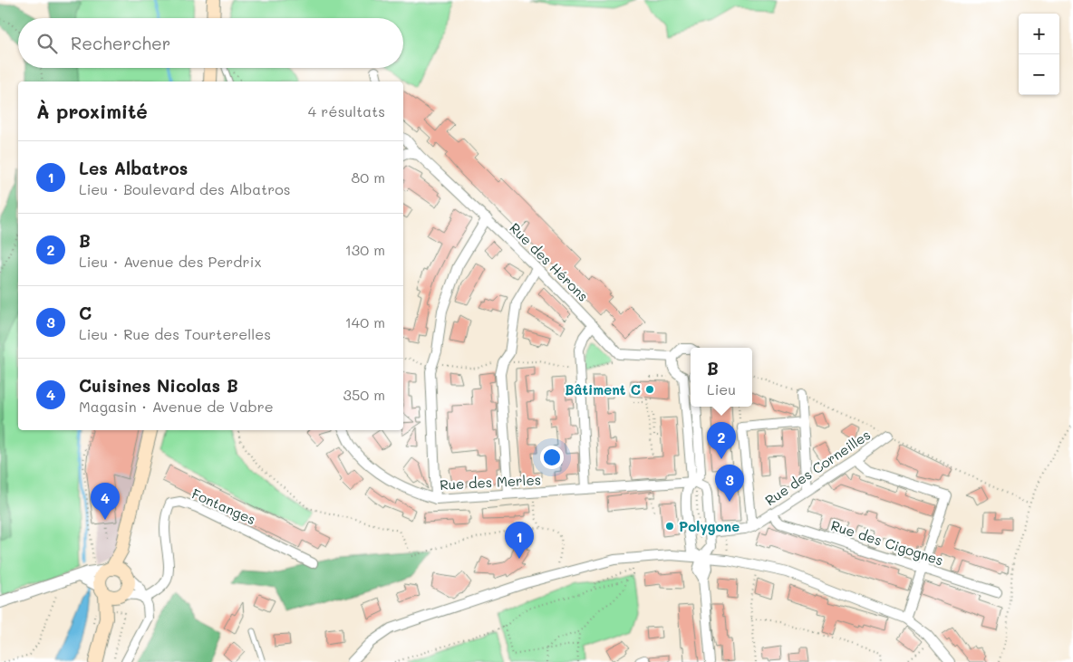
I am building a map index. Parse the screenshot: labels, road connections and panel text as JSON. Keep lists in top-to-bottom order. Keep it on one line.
{"streets":{"street":["Rue des Hérons","Rue des Corneilles","Rue des Merles","Fontanges","Rue des Cigognes"]},"crossings":[["Rue des Corneilles","Rue des Cigognes"]],"places":["Bâtiment C","Polygone"],"page":{"map_buttons":["+","−"],"search":"Rechercher","heading":["À proximité","4 résultats"],"list":[{"mark":"1","name":"Les Albatros","note":"Lieu · Boulevard des Albatros","value":"80 m"},{"mark":"2","name":"B","note":"Lieu · Avenue des Perdrix","value":"130 m"},{"mark":"3","name":"C","note":"Lieu · Rue des Tourterelles","value":"140 m"},{"mark":"4","name":"Cuisines Nicolas B","note":"Magasin · Avenue de Vabre","value":"350 m"}],"popup":["B","Lieu"],"pins":["2","3","4","1"]}}
